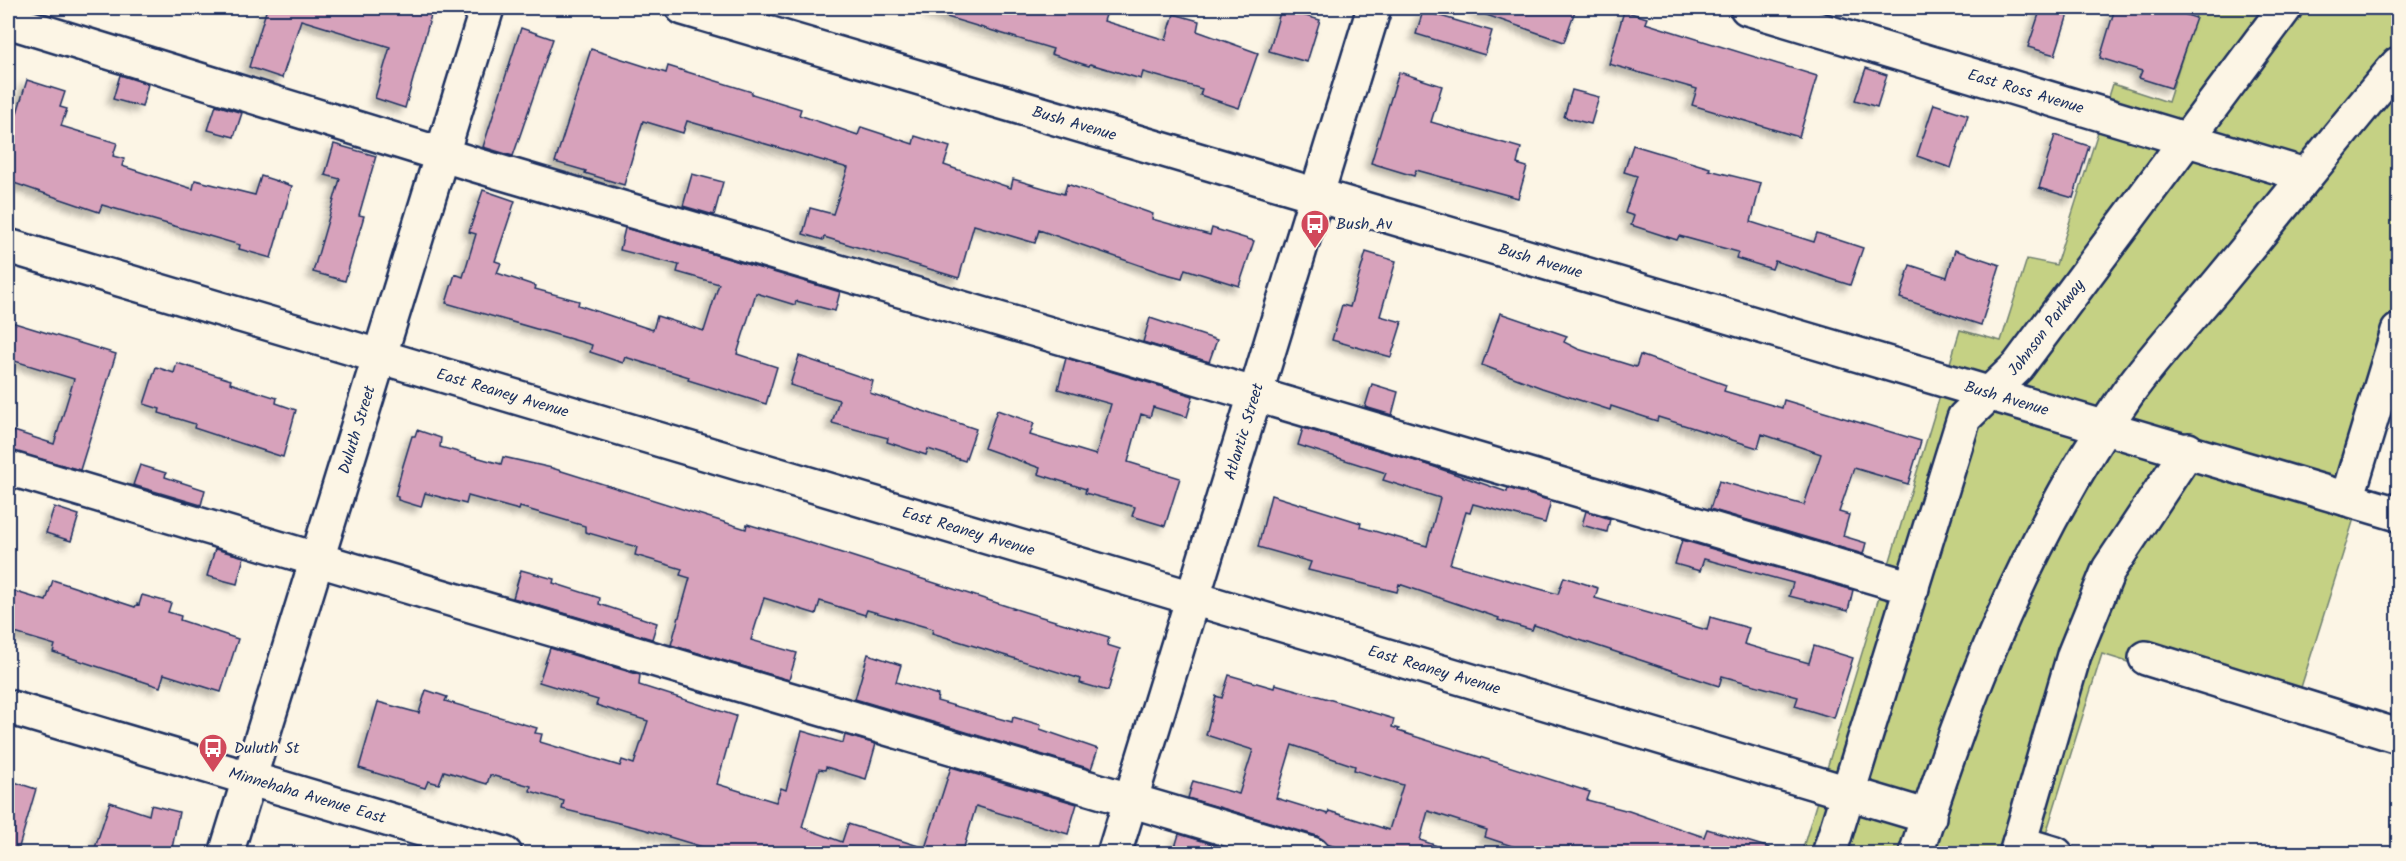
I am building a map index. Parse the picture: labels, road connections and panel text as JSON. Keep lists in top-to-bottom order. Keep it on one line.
{"streets":{"street":["East Ross Avenue","Bush Avenue","Johnson Parkway","East Reaney Avenue","Duluth Street","Atlantic Street","Minnehaha Avenue East"]},"crossings":[["East Ross Avenue","Johnson Parkway"],["Bush Avenue","Johnson Parkway"],["Bush Avenue","Atlantic Street"],["Johnson Parkway","East Reaney Avenue"],["East Reaney Avenue","Duluth Street"],["East Reaney Avenue","Atlantic Street"],["Duluth Street","Minnehaha Avenue East"]],"places":{"bus stop":["Bush Av","Duluth St"]}}
